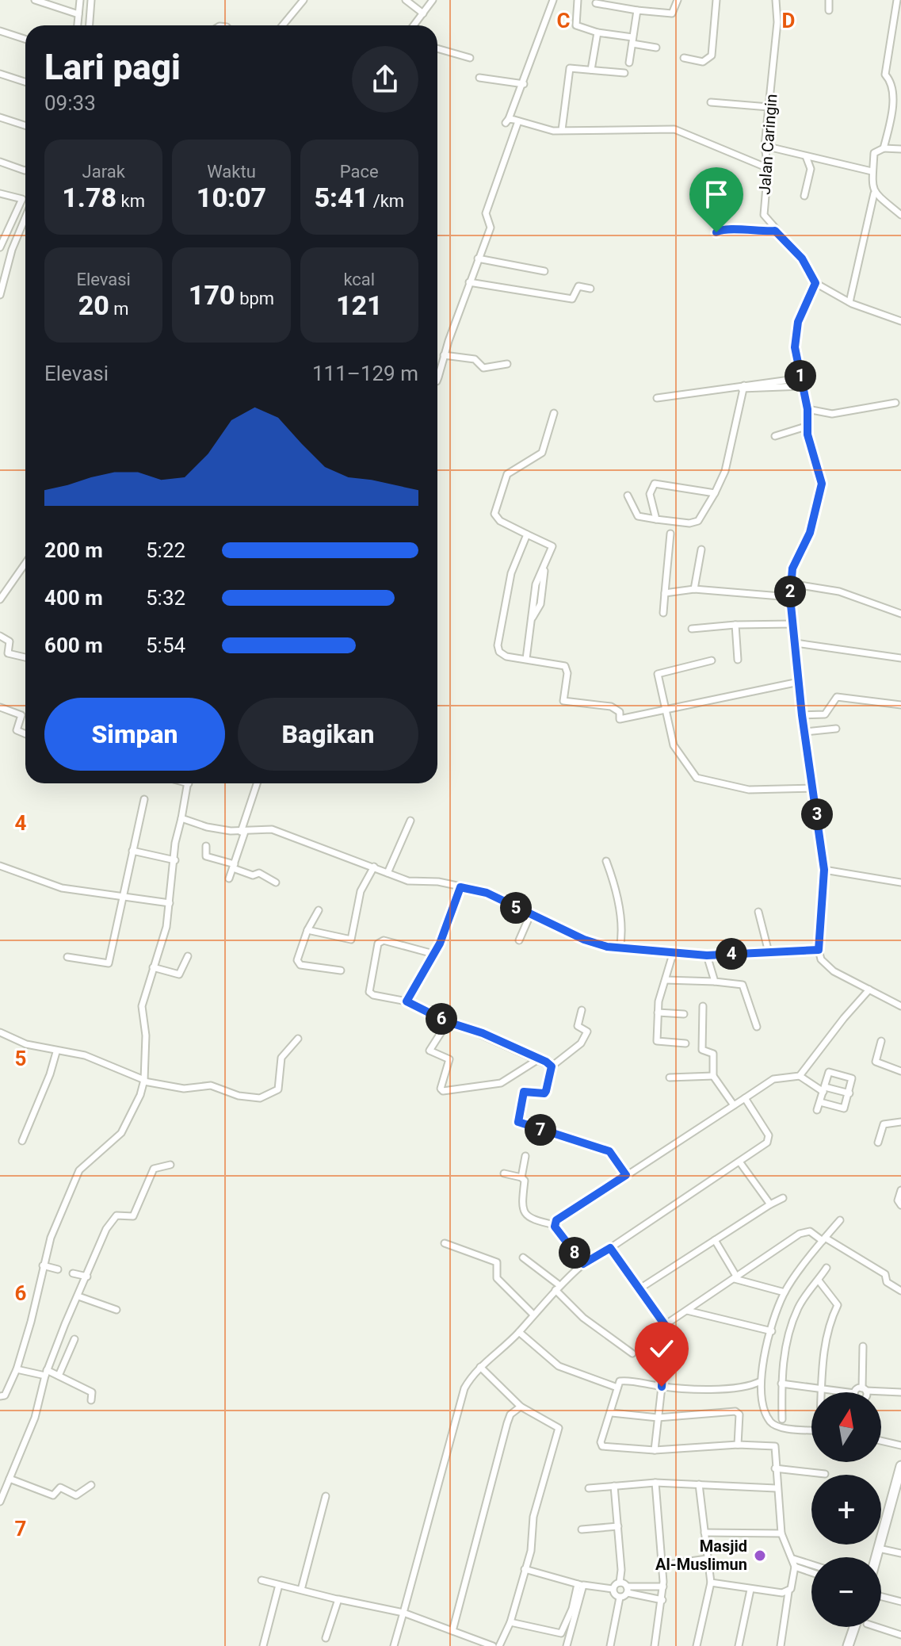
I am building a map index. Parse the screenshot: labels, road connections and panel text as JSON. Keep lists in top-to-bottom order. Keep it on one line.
{"streets":{"street":["Jalan Caringin"]},"places":["Masjid Al-Muslimun"],"north":"top","page":{"heading":["Lari pagi","09:33"],"stats":[["Jarak","1.78 km"],["Waktu","10:07"],["Pace","5:41 /km"],["Elevasi","20 m"],["170 bpm"],["kcal","121"]],"chart":["Elevasi","111–129 m"],"pins":["1","2","3","5","4","6","7","8"],"list":[{"name":"200 m","note":"5:22"},{"name":"400 m","note":"5:32"},{"name":"600 m","note":"5:54"}],"buttons":["Simpan","Bagikan"],"map_buttons":["+","−"]},"grid":{"columns":["C","D"],"rows":["4","5","6","7"]}}
